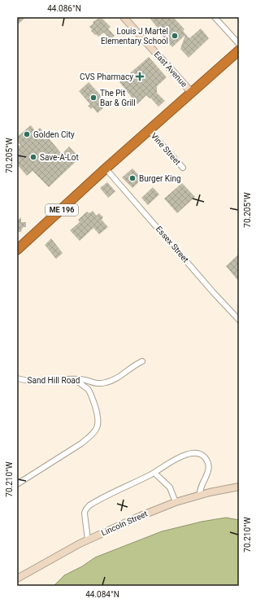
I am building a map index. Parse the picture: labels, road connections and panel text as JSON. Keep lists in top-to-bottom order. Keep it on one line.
{"streets":{"highway":["ME 196"],"main road":["East Avenue","Lincoln Street"],"street":["Vine Street","Essex Street","Sand Hill Road"]},"crossings":[["East Avenue","ME 196"],["Vine Street","ME 196"],["ME 196","Essex Street"]],"places":{"other":["Louis J Martel Elementary School","The Pit Bar & Grill","Golden City","Save-A-Lot","Burger King"],"health":["CVS Pharmacy"]},"coordinates":["44.086°N","70.205°W","70.210°W","44.084°N"]}
